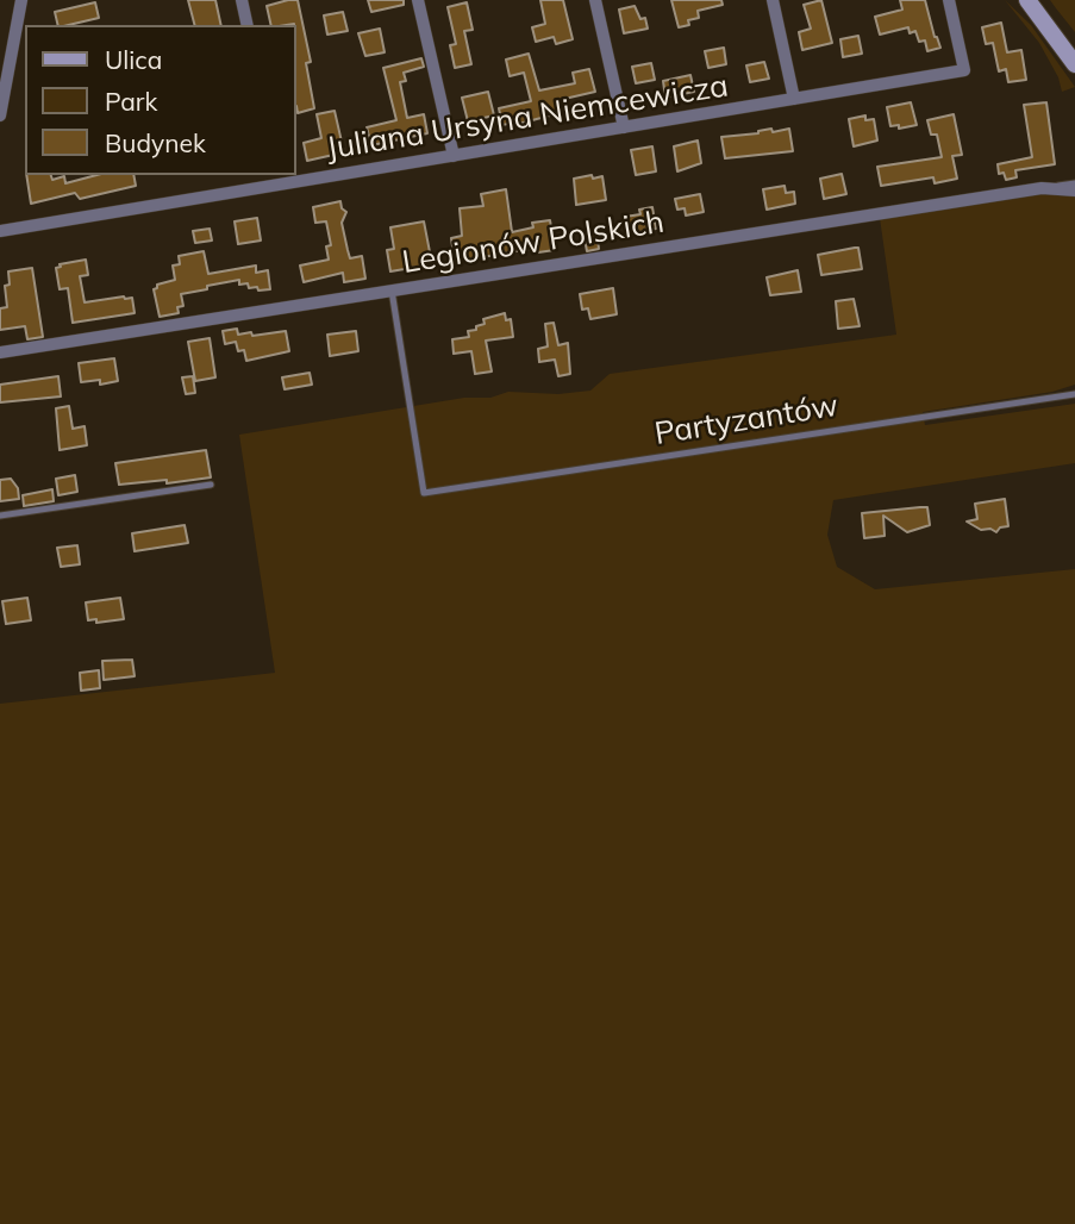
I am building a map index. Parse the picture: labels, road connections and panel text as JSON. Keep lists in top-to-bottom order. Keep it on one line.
{"streets":{"street":["Juliana Ursyna Niemcewicza","Legionów Polskich"],"lane":["Partyzantów"]},"crossings":[["Legionów Polskich","Partyzantów"]],"legend":["Ulica","Park","Budynek"]}
